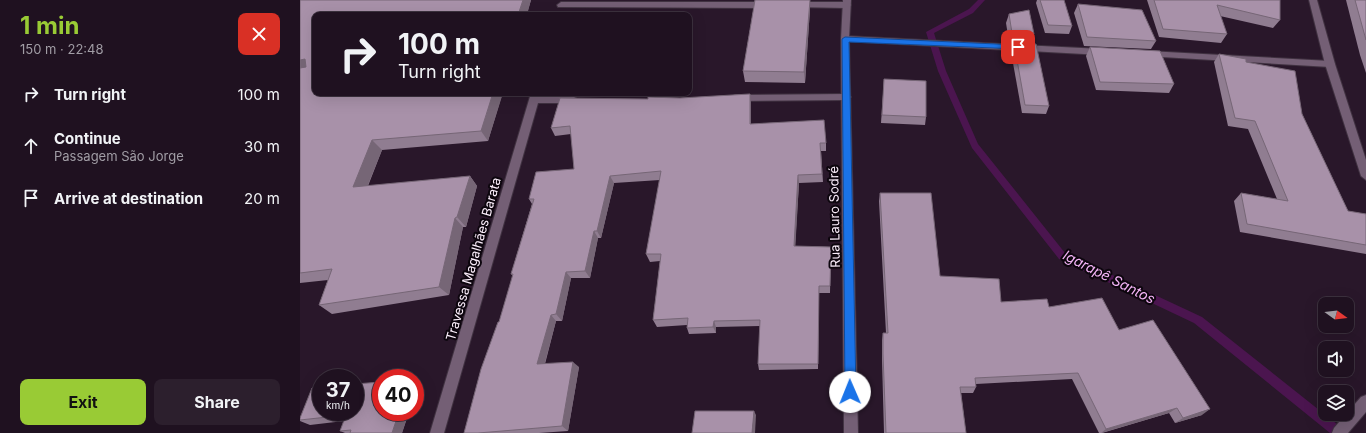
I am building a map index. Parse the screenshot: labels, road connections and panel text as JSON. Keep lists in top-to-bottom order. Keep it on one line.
{"streets":{"street":["Rua Lauro Sodré","Travessa Magalhães Barata"]},"water":["Igarapê Santos"],"north":"right","page":{"heading":["1 min","150 m · 22:48"],"turn":["100 m","Turn right"],"list":[{"name":"Turn right","value":"100 m"},{"name":"Continue","note":"Passagem São Jorge","value":"30 m"},{"name":"Arrive at destination","value":"20 m"}],"speed":"37 km/h","limit":"40","buttons":["Exit","Share"]}}
